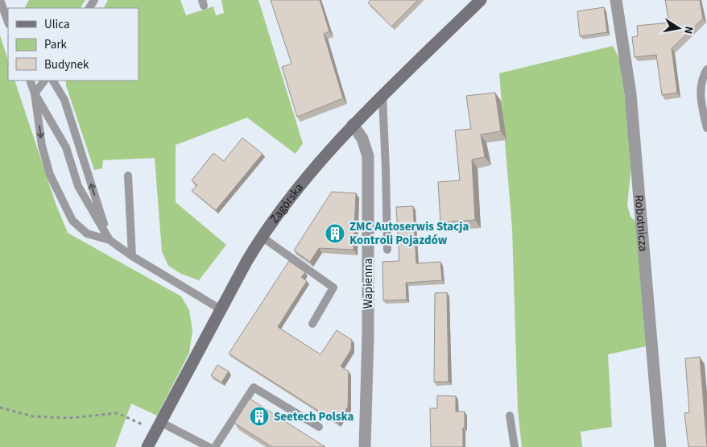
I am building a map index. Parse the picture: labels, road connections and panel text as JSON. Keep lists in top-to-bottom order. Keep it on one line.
{"streets":{"street":["Zagórska","Robotnicza","Wapienna"]},"crossings":[["Zagórska","Wapienna"]],"places":{"building":["ZMC Autoserwis Stacja Kontroli Pojazdów","Seetech Polska"]},"legend":["Ulica","Park","Budynek"],"north":"right"}
